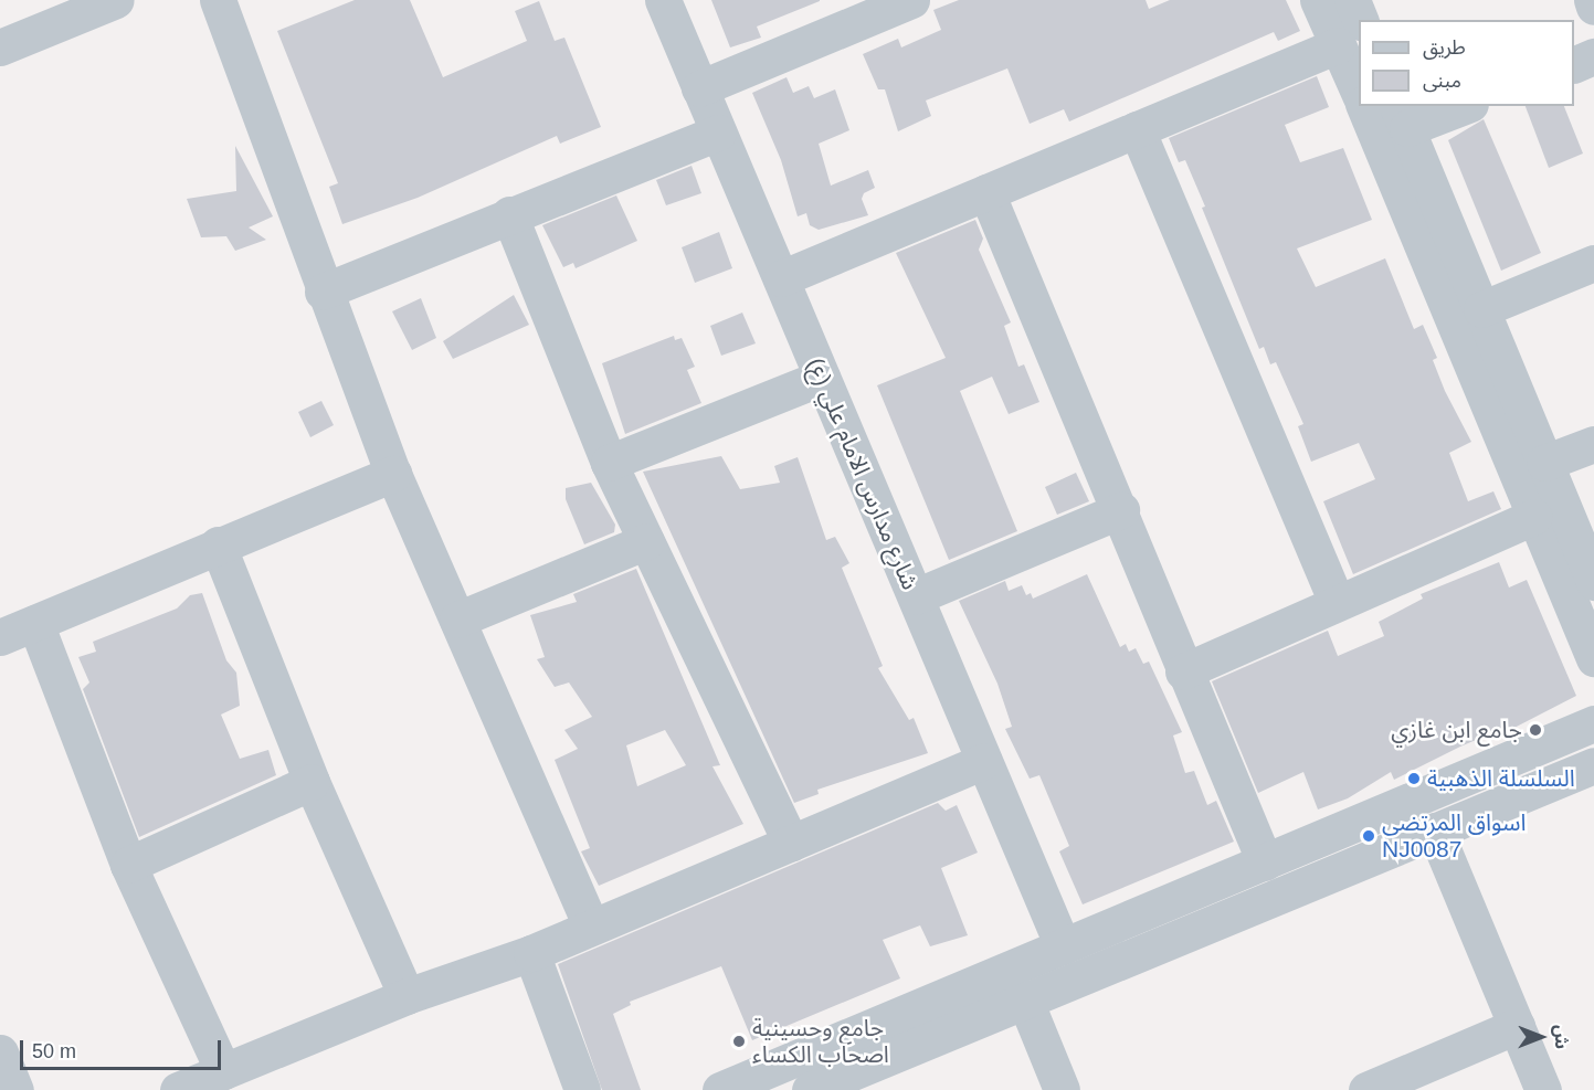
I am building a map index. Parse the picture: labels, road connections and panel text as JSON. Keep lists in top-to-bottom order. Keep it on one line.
{"streets":{"street":["شارع مدارس الامام علي (ع)"]},"places":["جامع ابن غازي","السلسلة الذهبية","اسواق المرتضى NJ0087","جامع وحسينية اصحاب الكساء"],"legend":["طريق","مبنى"],"scale_bar":"50 m","north":"right"}
